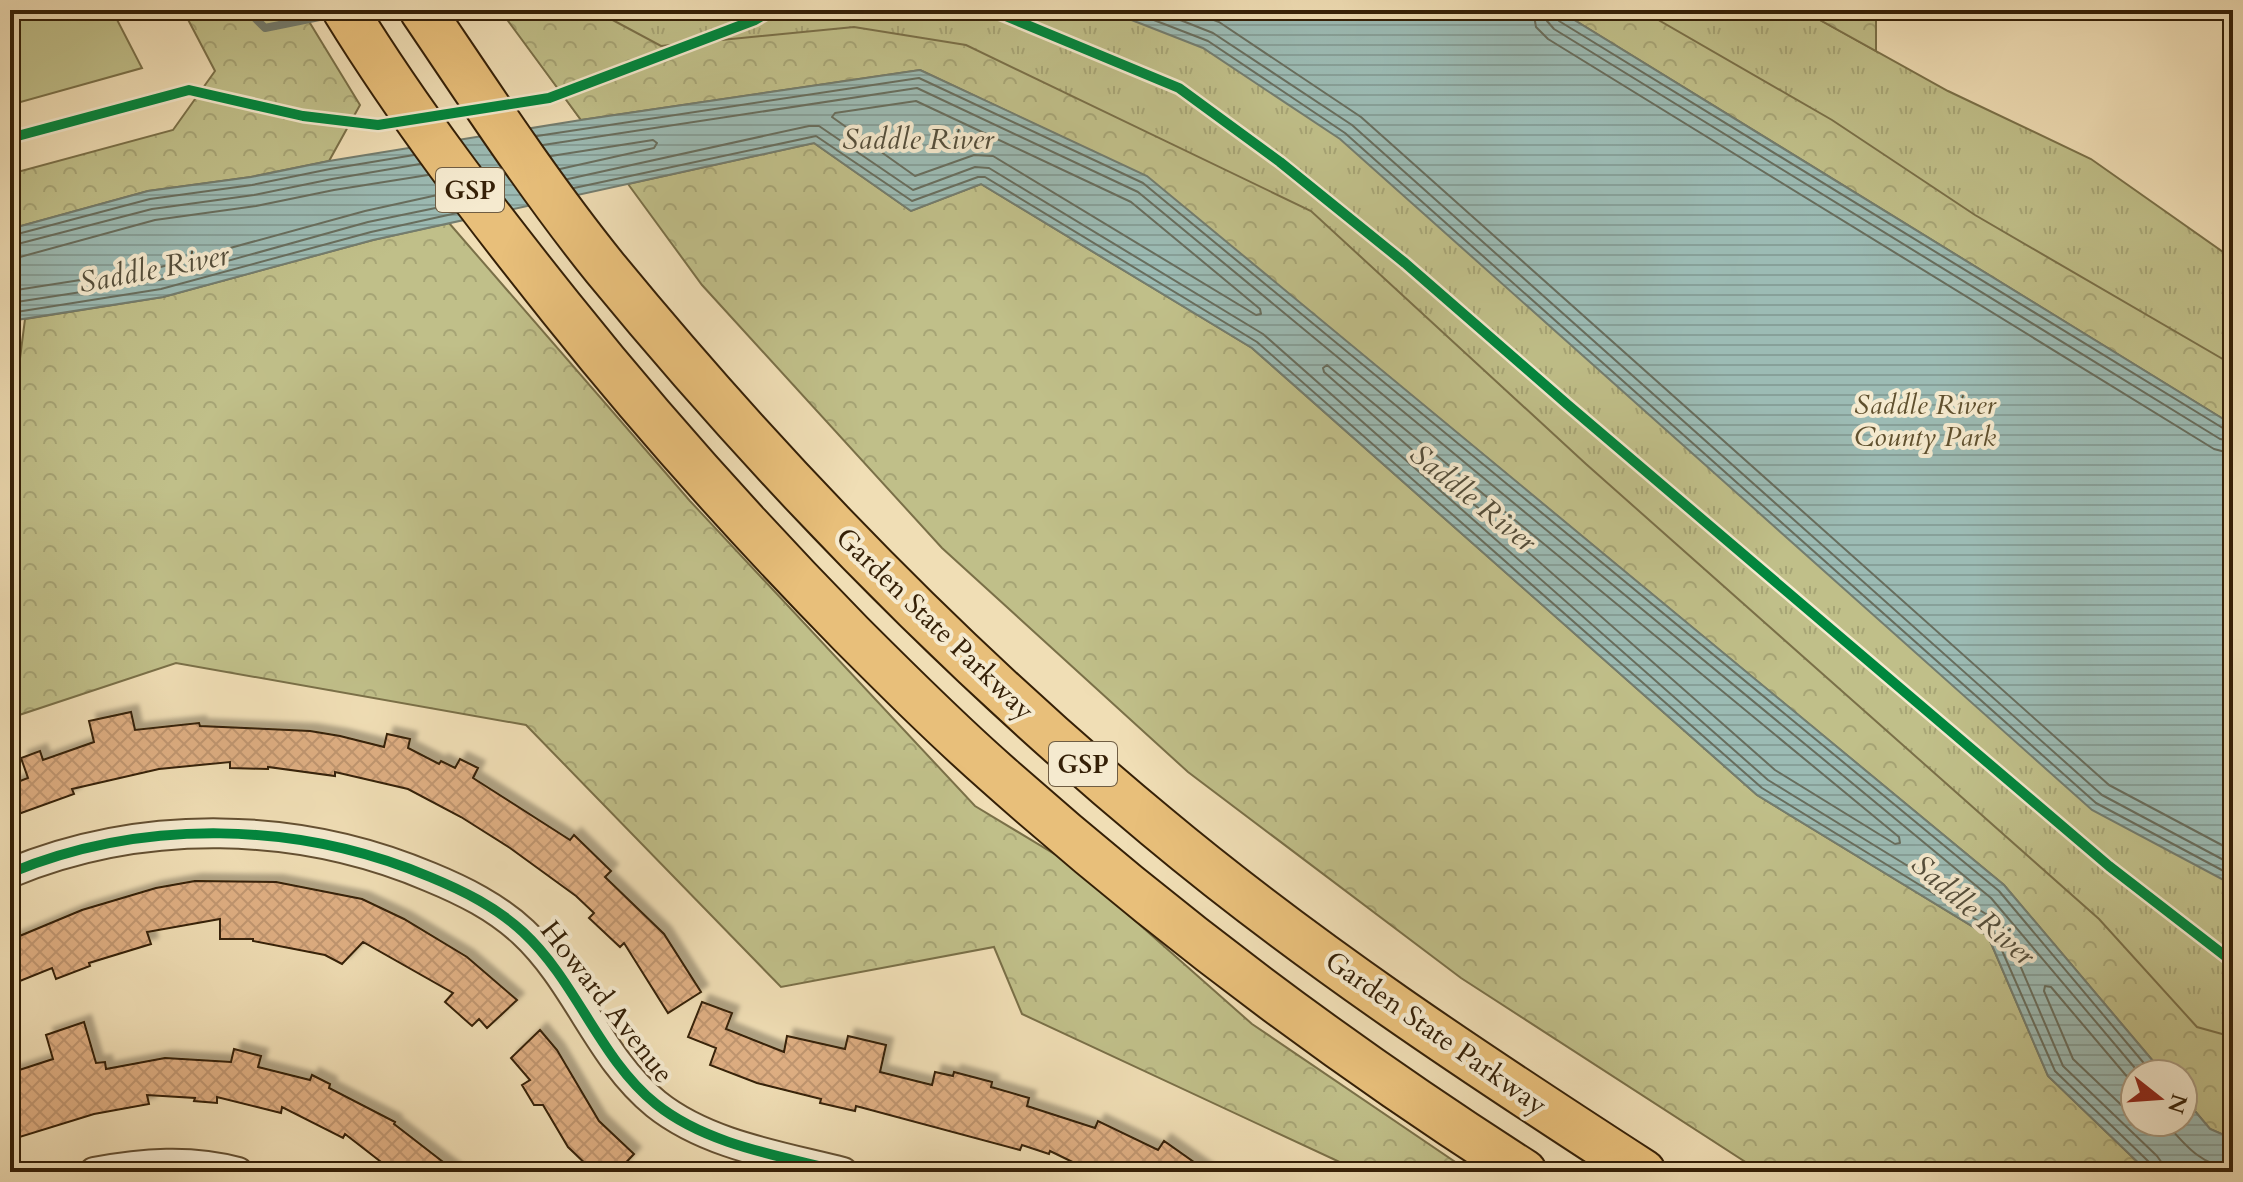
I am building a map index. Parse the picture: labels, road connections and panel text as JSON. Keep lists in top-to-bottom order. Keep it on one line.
{"streets":{"highway":["GSP","Garden State Parkway"],"street":["Howard Avenue"]},"water":["Saddle River"],"parks":["Saddle River County Park"],"north":"right"}
